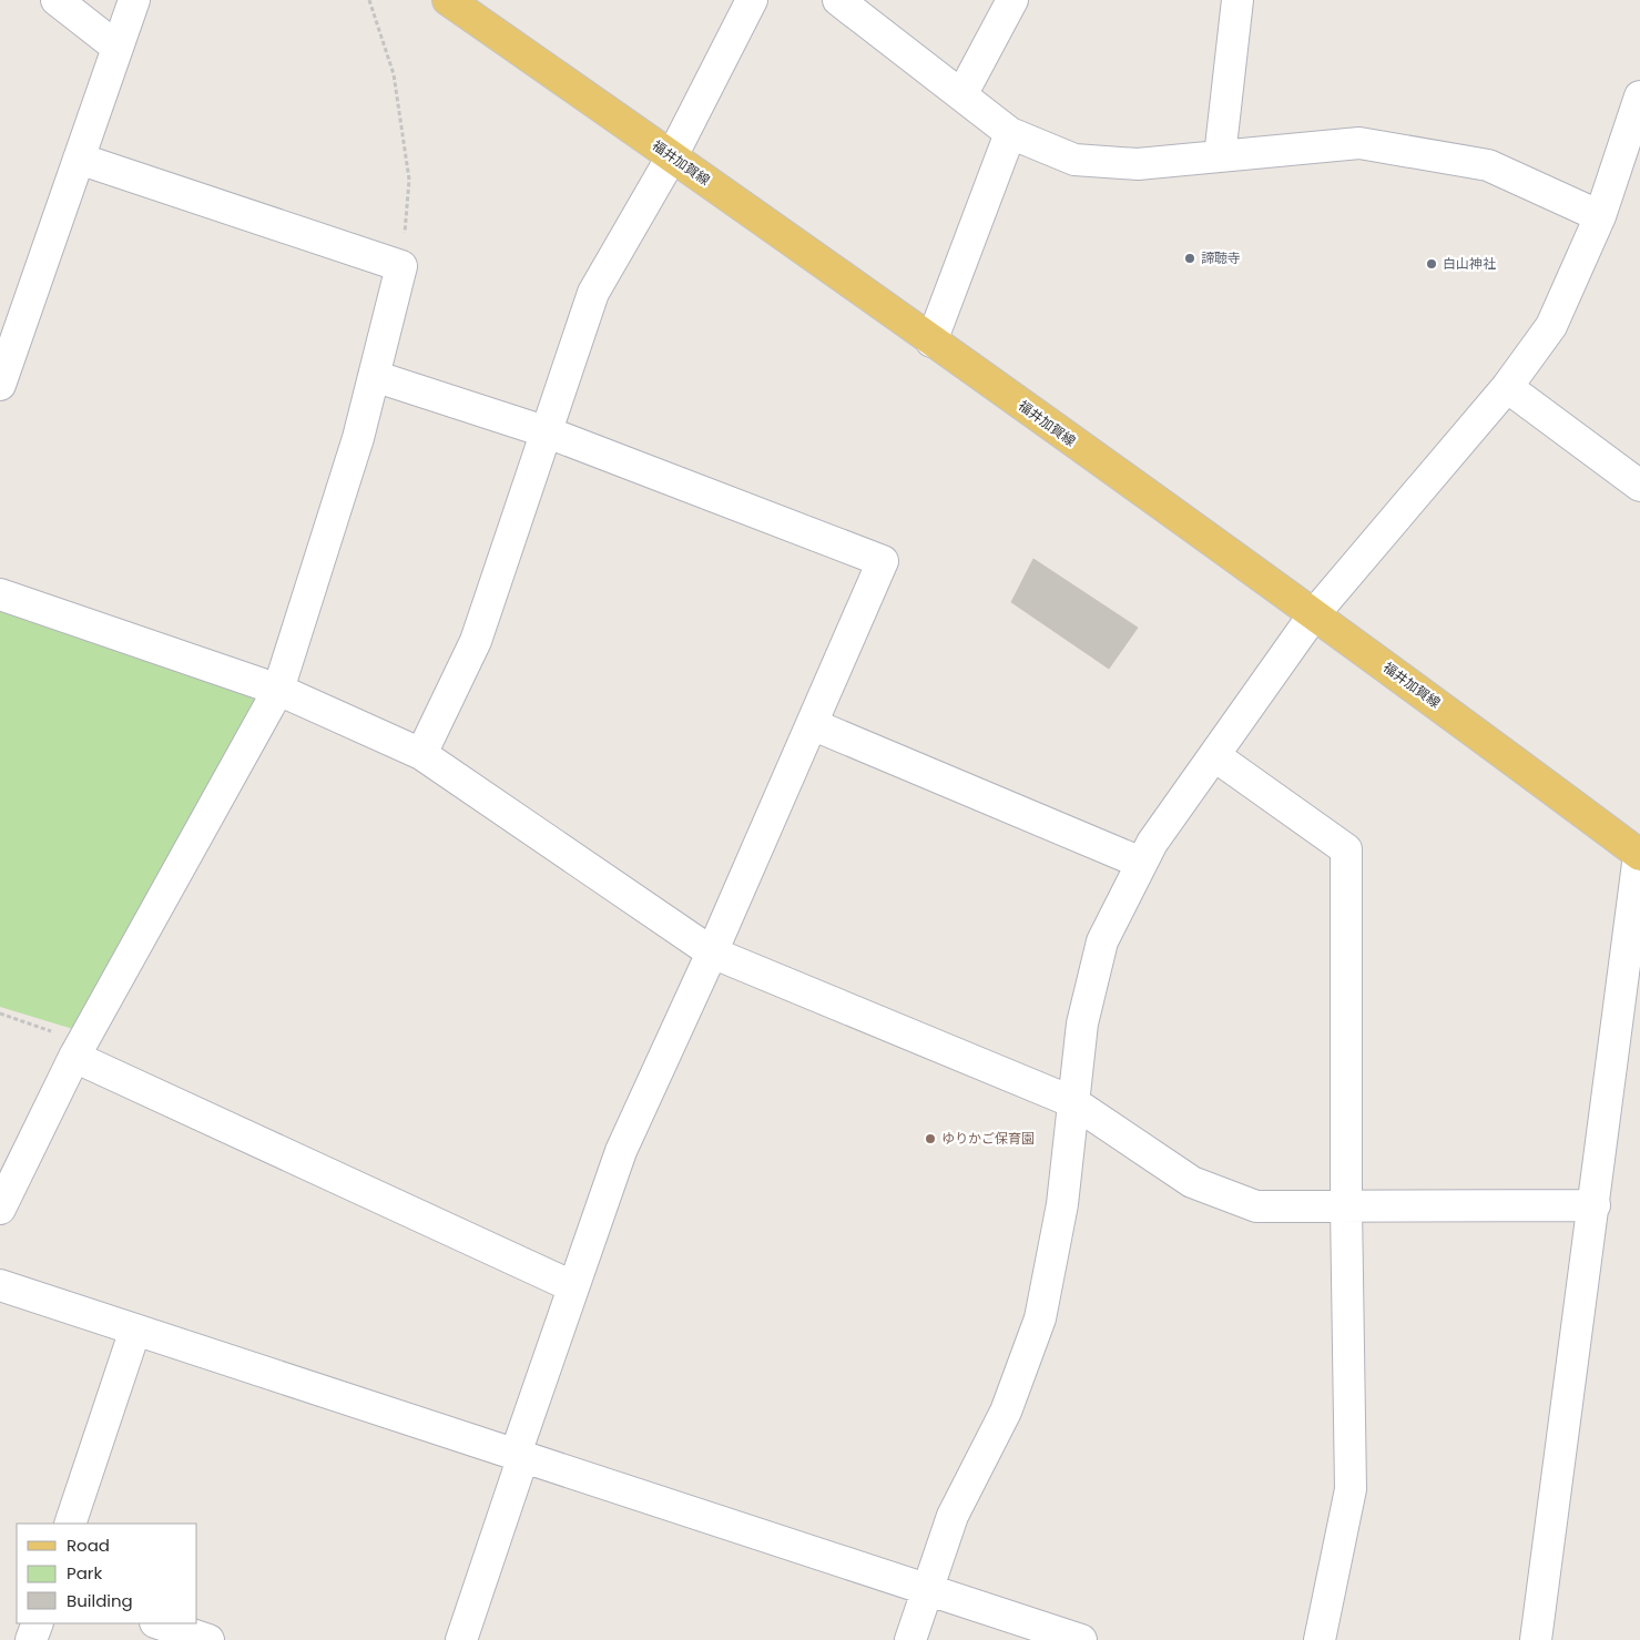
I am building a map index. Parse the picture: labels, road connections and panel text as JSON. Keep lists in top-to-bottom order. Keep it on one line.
{"streets":{"main road":["福井加賀線"]},"places":["諦聴寺","白山神社","ゆりかご保育園"],"legend":["Road","Park","Building"]}
